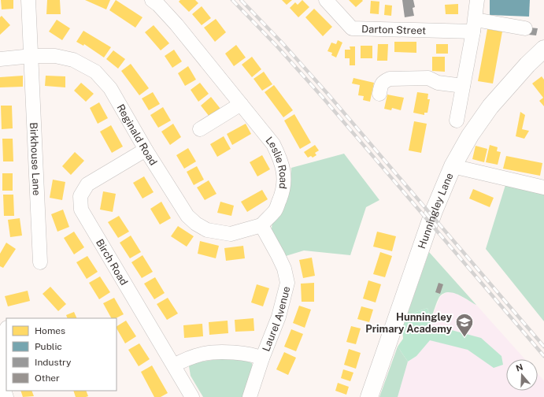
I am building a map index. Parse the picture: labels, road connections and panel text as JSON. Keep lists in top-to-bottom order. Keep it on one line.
{"streets":{"main road":["Hunningley Lane"],"street":["Darton Street","Reginald Road","Birkhouse Lane","Leslie Road","Birch Road","Laurel Avenue"]},"crossings":[["Reginald Road","Birkhouse Lane"],["Reginald Road","Leslie Road"],["Reginald Road","Birch Road"],["Reginald Road","Laurel Avenue"],["Leslie Road","Laurel Avenue"]],"places":{"school or university":["Hunningley Primary Academy"]},"legend":["Homes","Public","Industry","Other"],"north":"top"}
